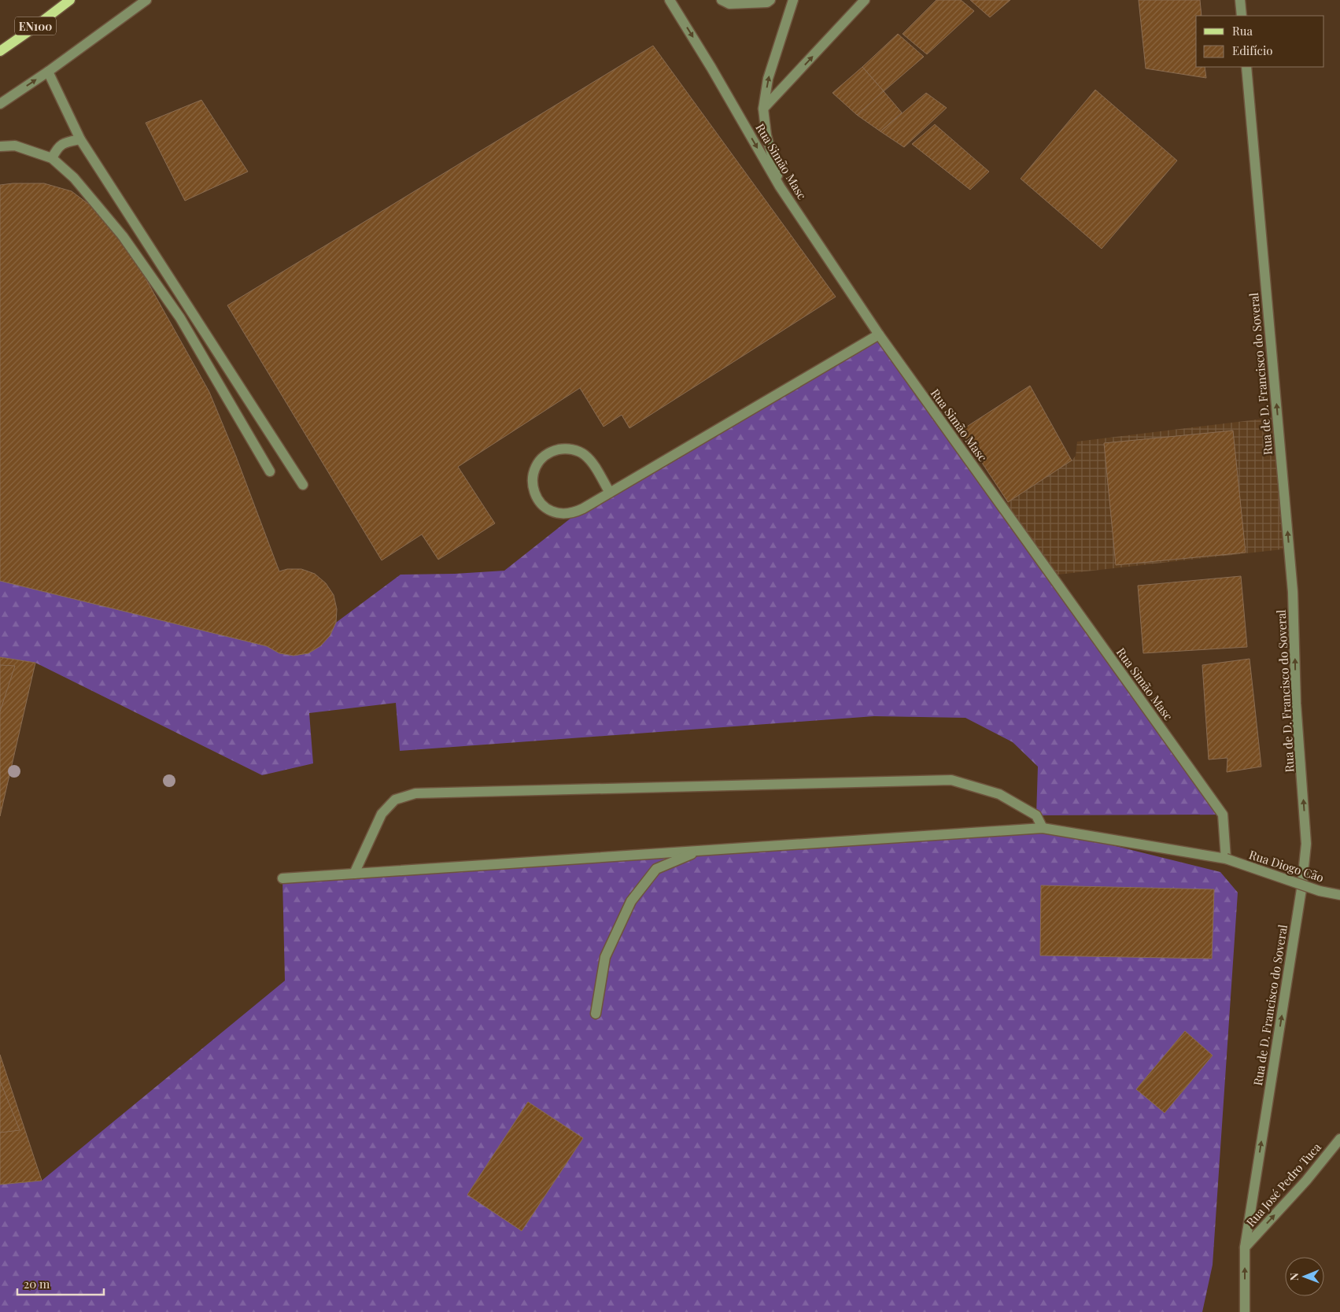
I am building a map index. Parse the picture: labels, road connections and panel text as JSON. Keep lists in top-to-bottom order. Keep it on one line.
{"streets":{"main road":["EN100"],"street":["Rua Simão Masc","Rua de D. Francisco do Soveral","Rua Diogo Cão","Rua José Pedro Tuca"]},"crossings":[["Rua Simão Masc","Rua Diogo Cão"],["Rua de D. Francisco do Soveral","Rua José Pedro Tuca"]],"one_way":["Rua de D. Francisco do Soveral","Rua José Pedro Tuca"],"legend":["Rua","Edifício"],"scale_bar":"20 m","north":"left"}
